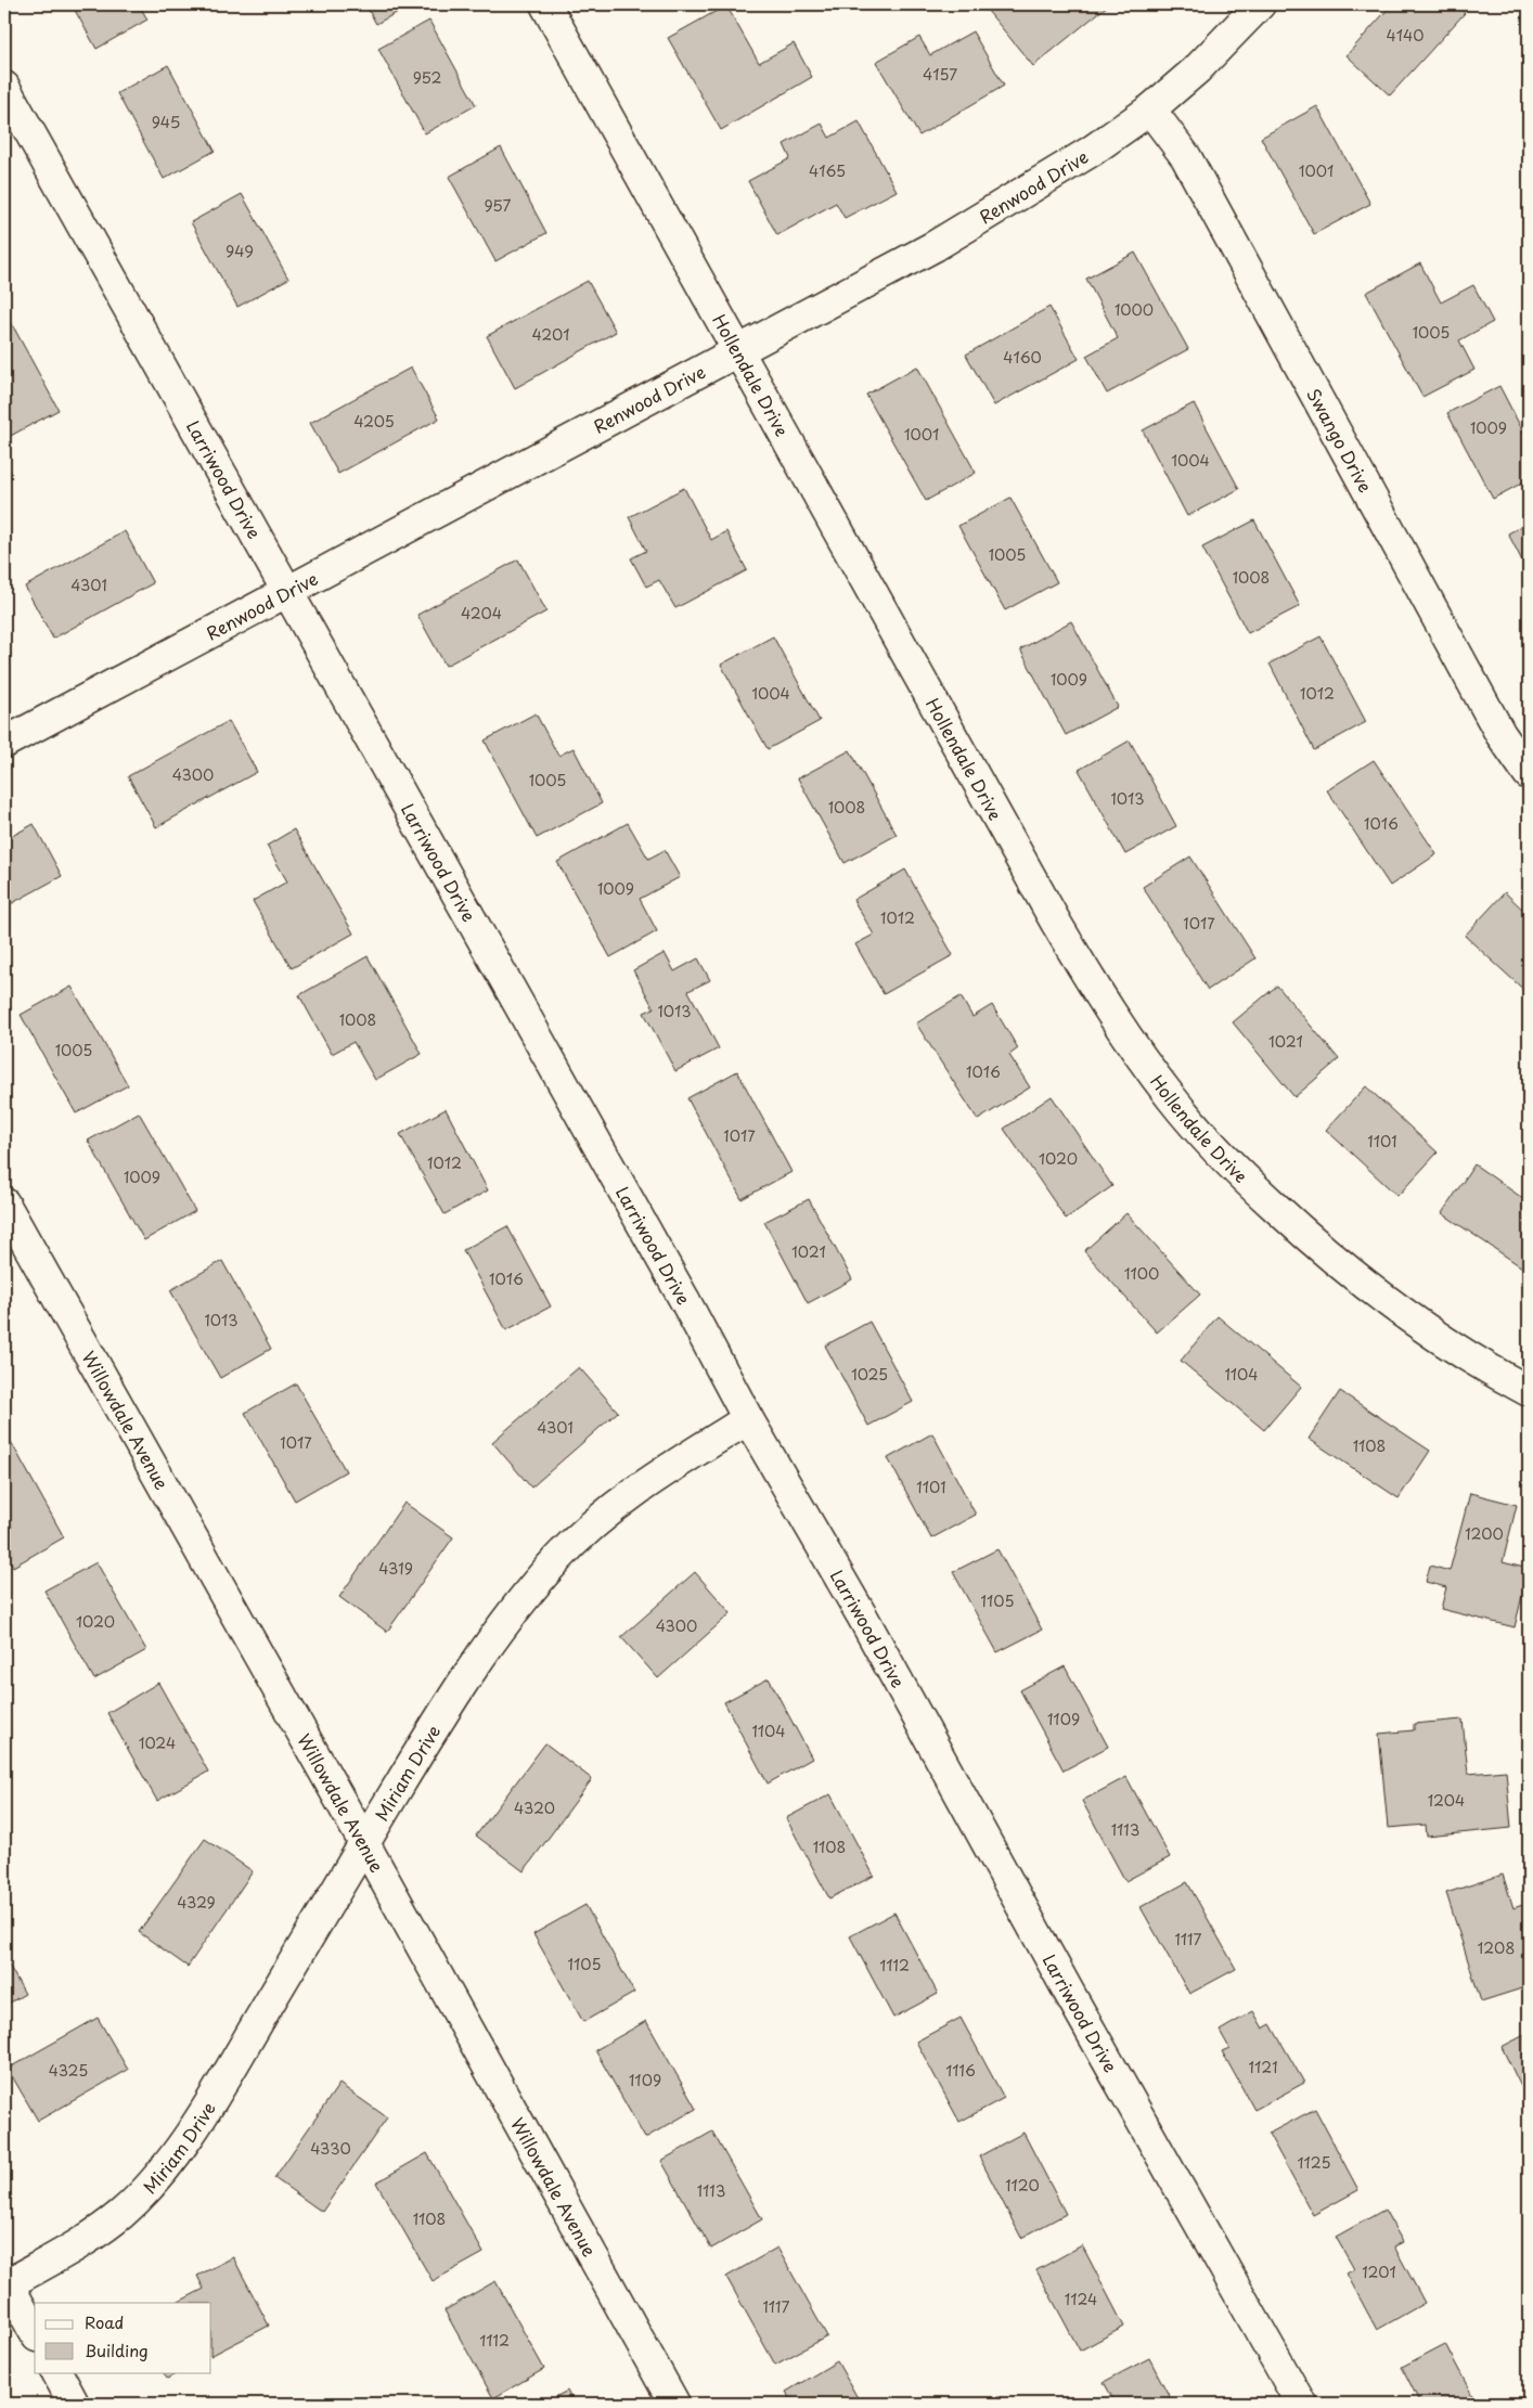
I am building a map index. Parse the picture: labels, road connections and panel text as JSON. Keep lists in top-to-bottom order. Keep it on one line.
{"streets":{"street":["Renwood Drive","Hollendale Drive","Swango Drive","Larriwood Drive","Willowdale Avenue","Miriam Drive"]},"crossings":[["Renwood Drive","Hollendale Drive"],["Renwood Drive","Swango Drive"],["Renwood Drive","Larriwood Drive"],["Larriwood Drive","Miriam Drive"],["Willowdale Avenue","Miriam Drive"]],"house_numbers":["4140","4157","952","945","4165","1001","957","949","1000","1005","4201","4160","4205","1009","1001","1004","1005","1008","4301","4204","1009","1004","1012","4300","1005","1013","1008","1016","1009","1012","1017","1013","1008","1021","1005","1016","1017","1101","1020","1012","1009","1021","1100","1016","1013","1025","1104","4301","1017","1108","1101","1200","4319","1105","1020","4300","1109","1104","1024","1204","4320","1113","1108","4329","1117","1208","1105","1112","1121","4325","1116","1109","4330","1125","1120","1113","1108","1201","1124","1117","1112"],"legend":["Road","Building"]}
